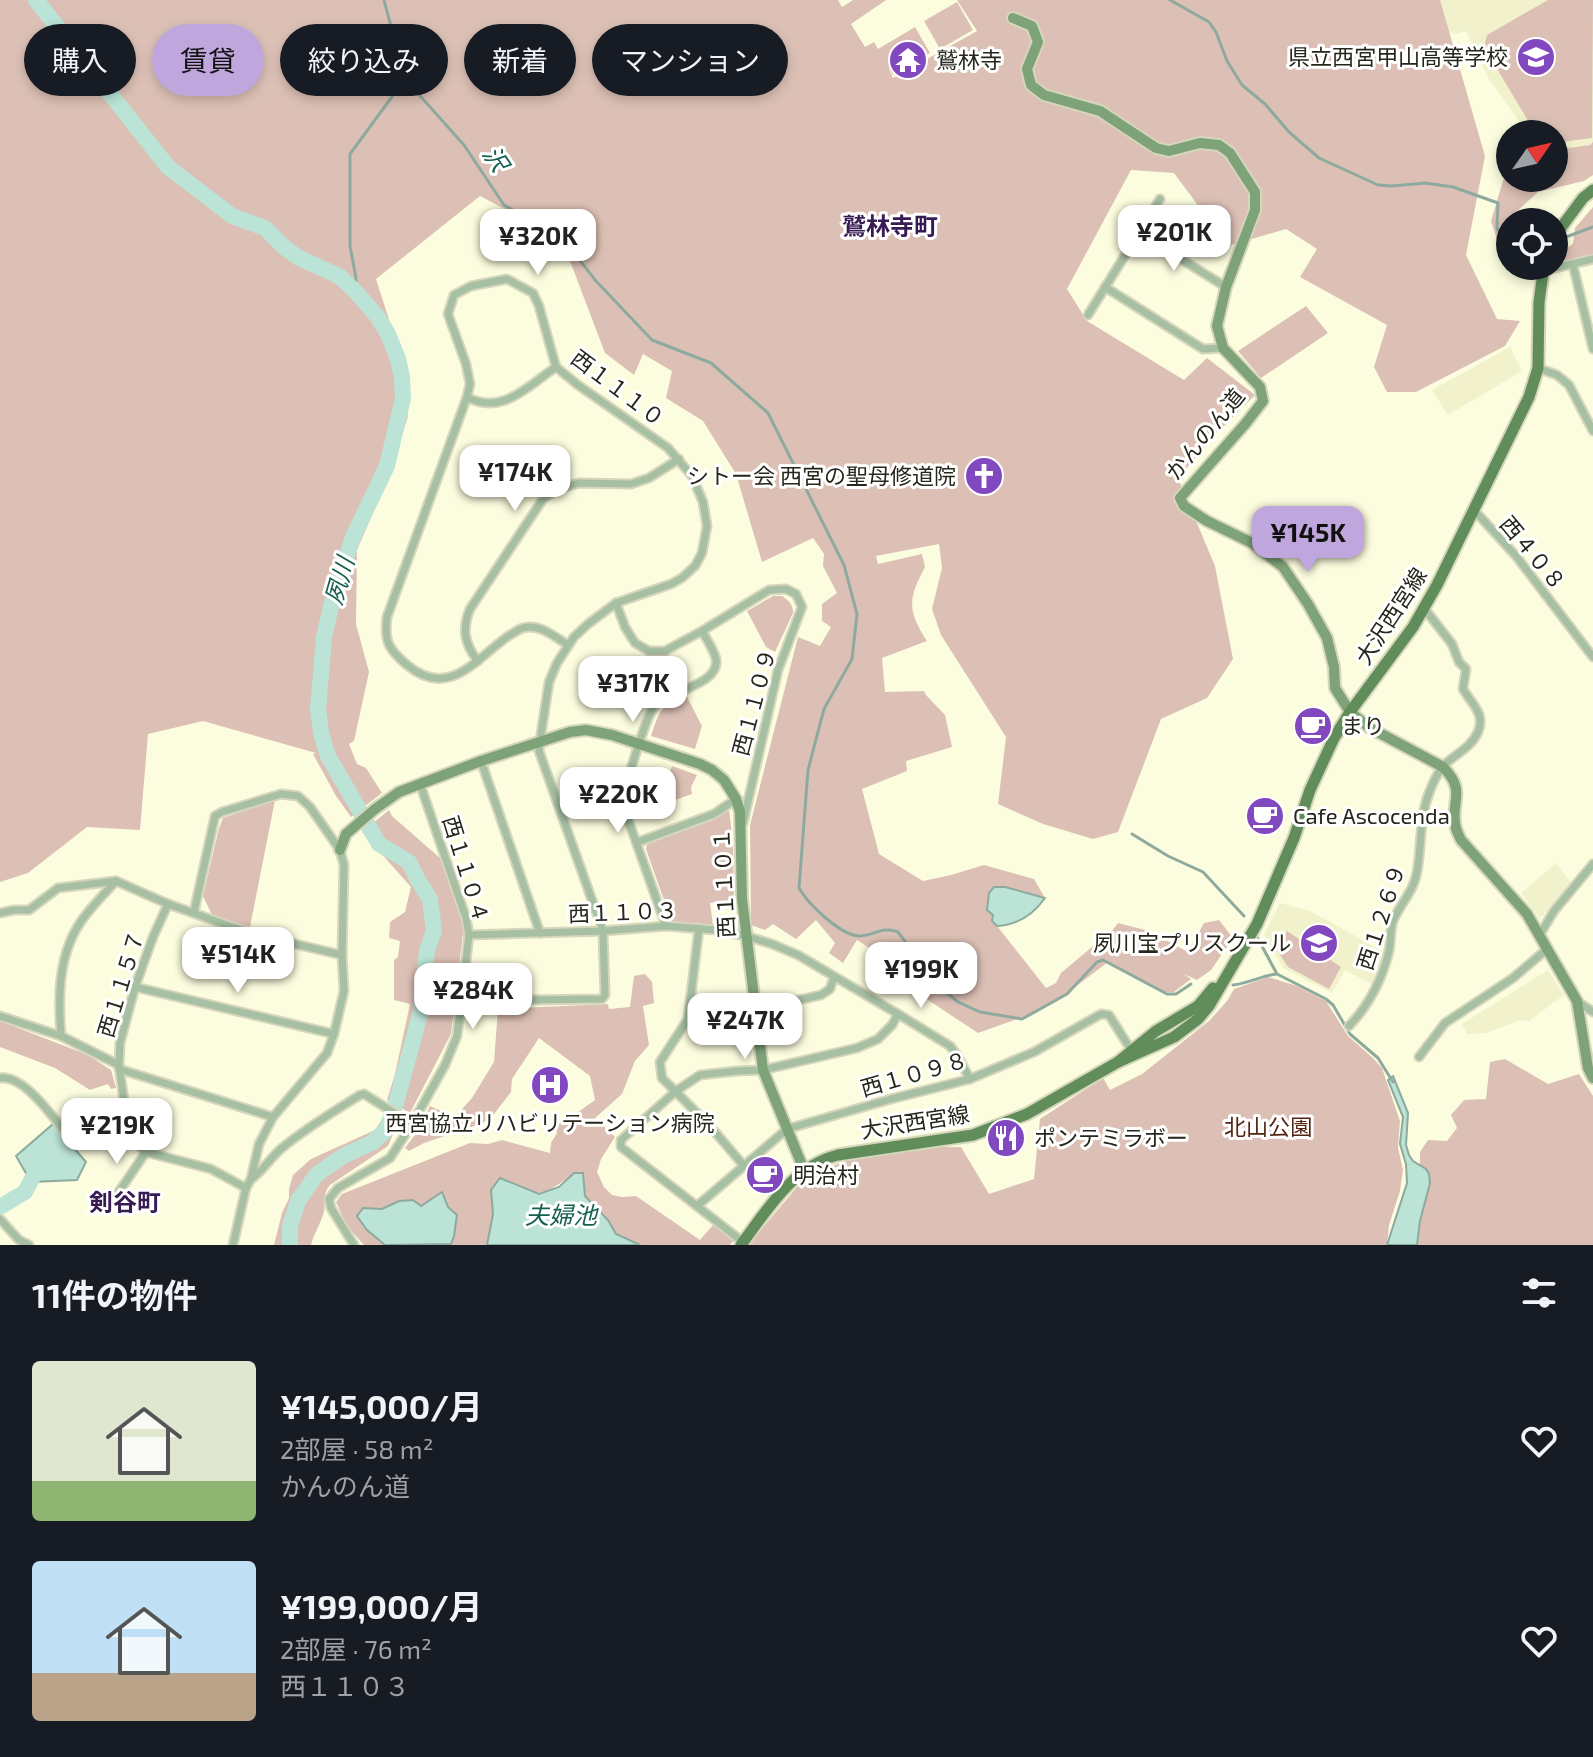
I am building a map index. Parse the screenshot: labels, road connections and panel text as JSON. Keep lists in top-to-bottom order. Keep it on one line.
{"streets":{"main road":["大沢西宮線"],"street":["西１１１０","かんのん道","西４０８","西１１０９","西１１０４","西１１０１","西１１０３","西１２６９","西１１５７","西１０９８"]},"crossings":[["西１１１０","西１１０１"],["かんのん道","大沢西宮線"],["西４０８","大沢西宮線"],["大沢西宮線","西１１０１"],["大沢西宮線","西１０９８"],["西１１０９","西１１０１"],["西１１０４","西１１０１"],["西１１０４","西１１０３"],["西１１０１","西１１０３"],["西１１０１","西１０９８"],["西１１０３","西１０９８"]],"districts":["鷲林寺町","剣谷町"],"water":["沢","夙川","夫婦池"],"parks":["北山公園"],"places":{"school or university":["県立西宮甲山高等学校","夙川宝プリスクール"],"temple":["鷲林寺"],"church":["シトー会 西宮の聖母修道院"],"cafe":["まり","Cafe Ascocenda","明治村"],"hospital":["西宮協立リハビリテーション病院"],"restaurant":["ポンテミラボー"]},"north":"top right","page":{"chip":["購入","賃貸","絞り込み","新着","マンション"],"price":["¥201K","¥320K","¥174K","¥145K","¥317K","¥220K","¥514K","¥199K","¥284K","¥247K","¥219K"],"heading":"11件の物件","list":[{"name":"¥145,000/月","note":"2部屋 · 58 m² · かんのん道"},{"name":"¥199,000/月","note":"2部屋 · 76 m² · 西１１０３"}]}}
